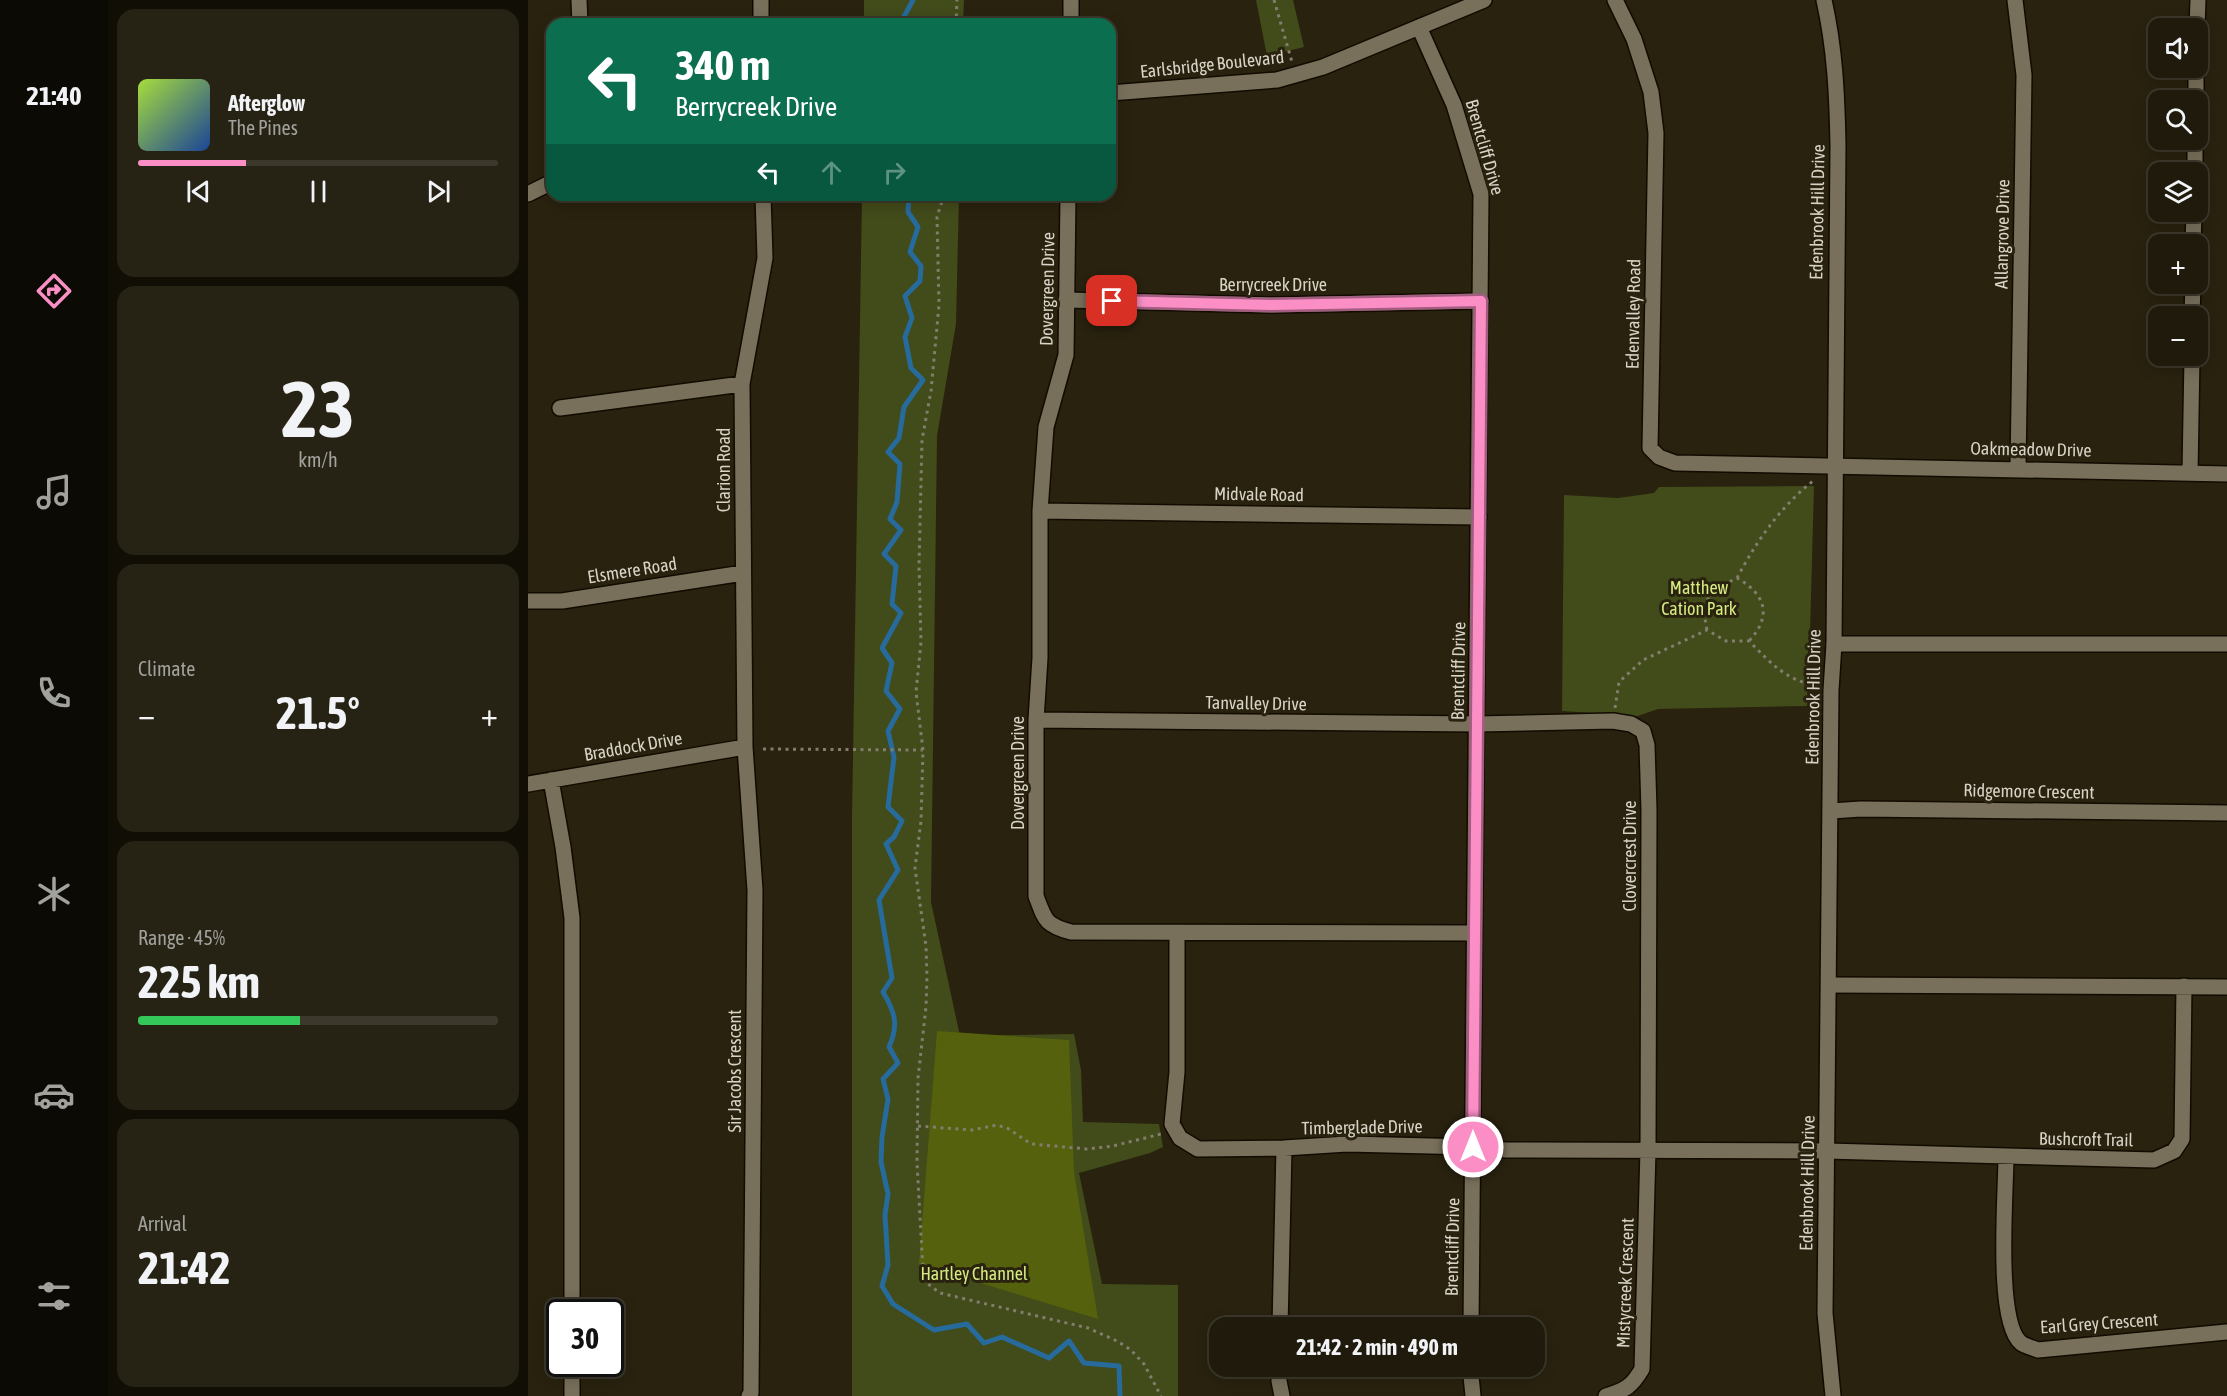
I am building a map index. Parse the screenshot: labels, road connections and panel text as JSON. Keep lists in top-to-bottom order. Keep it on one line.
{"streets":{"street":["Earlsbridge Boulevard","Brentcliff Drive","Edenbrook Hill Drive","Allangrove Drive","Berrycreek Drive","Dovergreen Drive","Edenvalley Road","Oakmeadow Drive","Clarion Road","Midvale Road","Elsmere Road","Tanvalley Drive","Braddock Drive","Ridgemore Crescent","Clovercrest Drive","Sir Jacobs Crescent","Timberglade Drive","Bushcroft Trail","Mistycreek Crescent","Earl Grey Crescent"]},"crossings":[["Earlsbridge Boulevard","Brentcliff Drive"],["Brentcliff Drive","Berrycreek Drive"],["Brentcliff Drive","Dovergreen Drive"],["Brentcliff Drive","Midvale Road"],["Brentcliff Drive","Tanvalley Drive"],["Brentcliff Drive","Clovercrest Drive"],["Brentcliff Drive","Timberglade Drive"],["Edenbrook Hill Drive","Edenvalley Road"],["Edenbrook Hill Drive","Oakmeadow Drive"],["Edenbrook Hill Drive","Ridgemore Crescent"],["Edenbrook Hill Drive","Timberglade Drive"],["Edenbrook Hill Drive","Bushcroft Trail"],["Allangrove Drive","Oakmeadow Drive"],["Berrycreek Drive","Dovergreen Drive"],["Dovergreen Drive","Midvale Road"],["Dovergreen Drive","Tanvalley Drive"],["Edenvalley Road","Oakmeadow Drive"],["Clarion Road","Elsmere Road"],["Clarion Road","Braddock Drive"],["Clarion Road","Sir Jacobs Crescent"],["Tanvalley Drive","Clovercrest Drive"],["Braddock Drive","Sir Jacobs Crescent"],["Clovercrest Drive","Timberglade Drive"],["Clovercrest Drive","Mistycreek Crescent"],["Timberglade Drive","Bushcroft Trail"],["Timberglade Drive","Mistycreek Crescent"],["Bushcroft Trail","Earl Grey Crescent"]],"parks":["Matthew Cation Park","Hartley Channel"],"page":{"tabs":"21:40","map_buttons":["+","−"],"turn":["340 m","Berrycreek Drive"],"song":["Afterglow","The Pines"],"tile":[["23","km/h"],"Climate",["Range · 45%","225 km"],["Arrival","21:42"]],"heat":["−","21.5°","+"],"limit":"30","trip":"21:42 · 2 min · 490 m"}}
